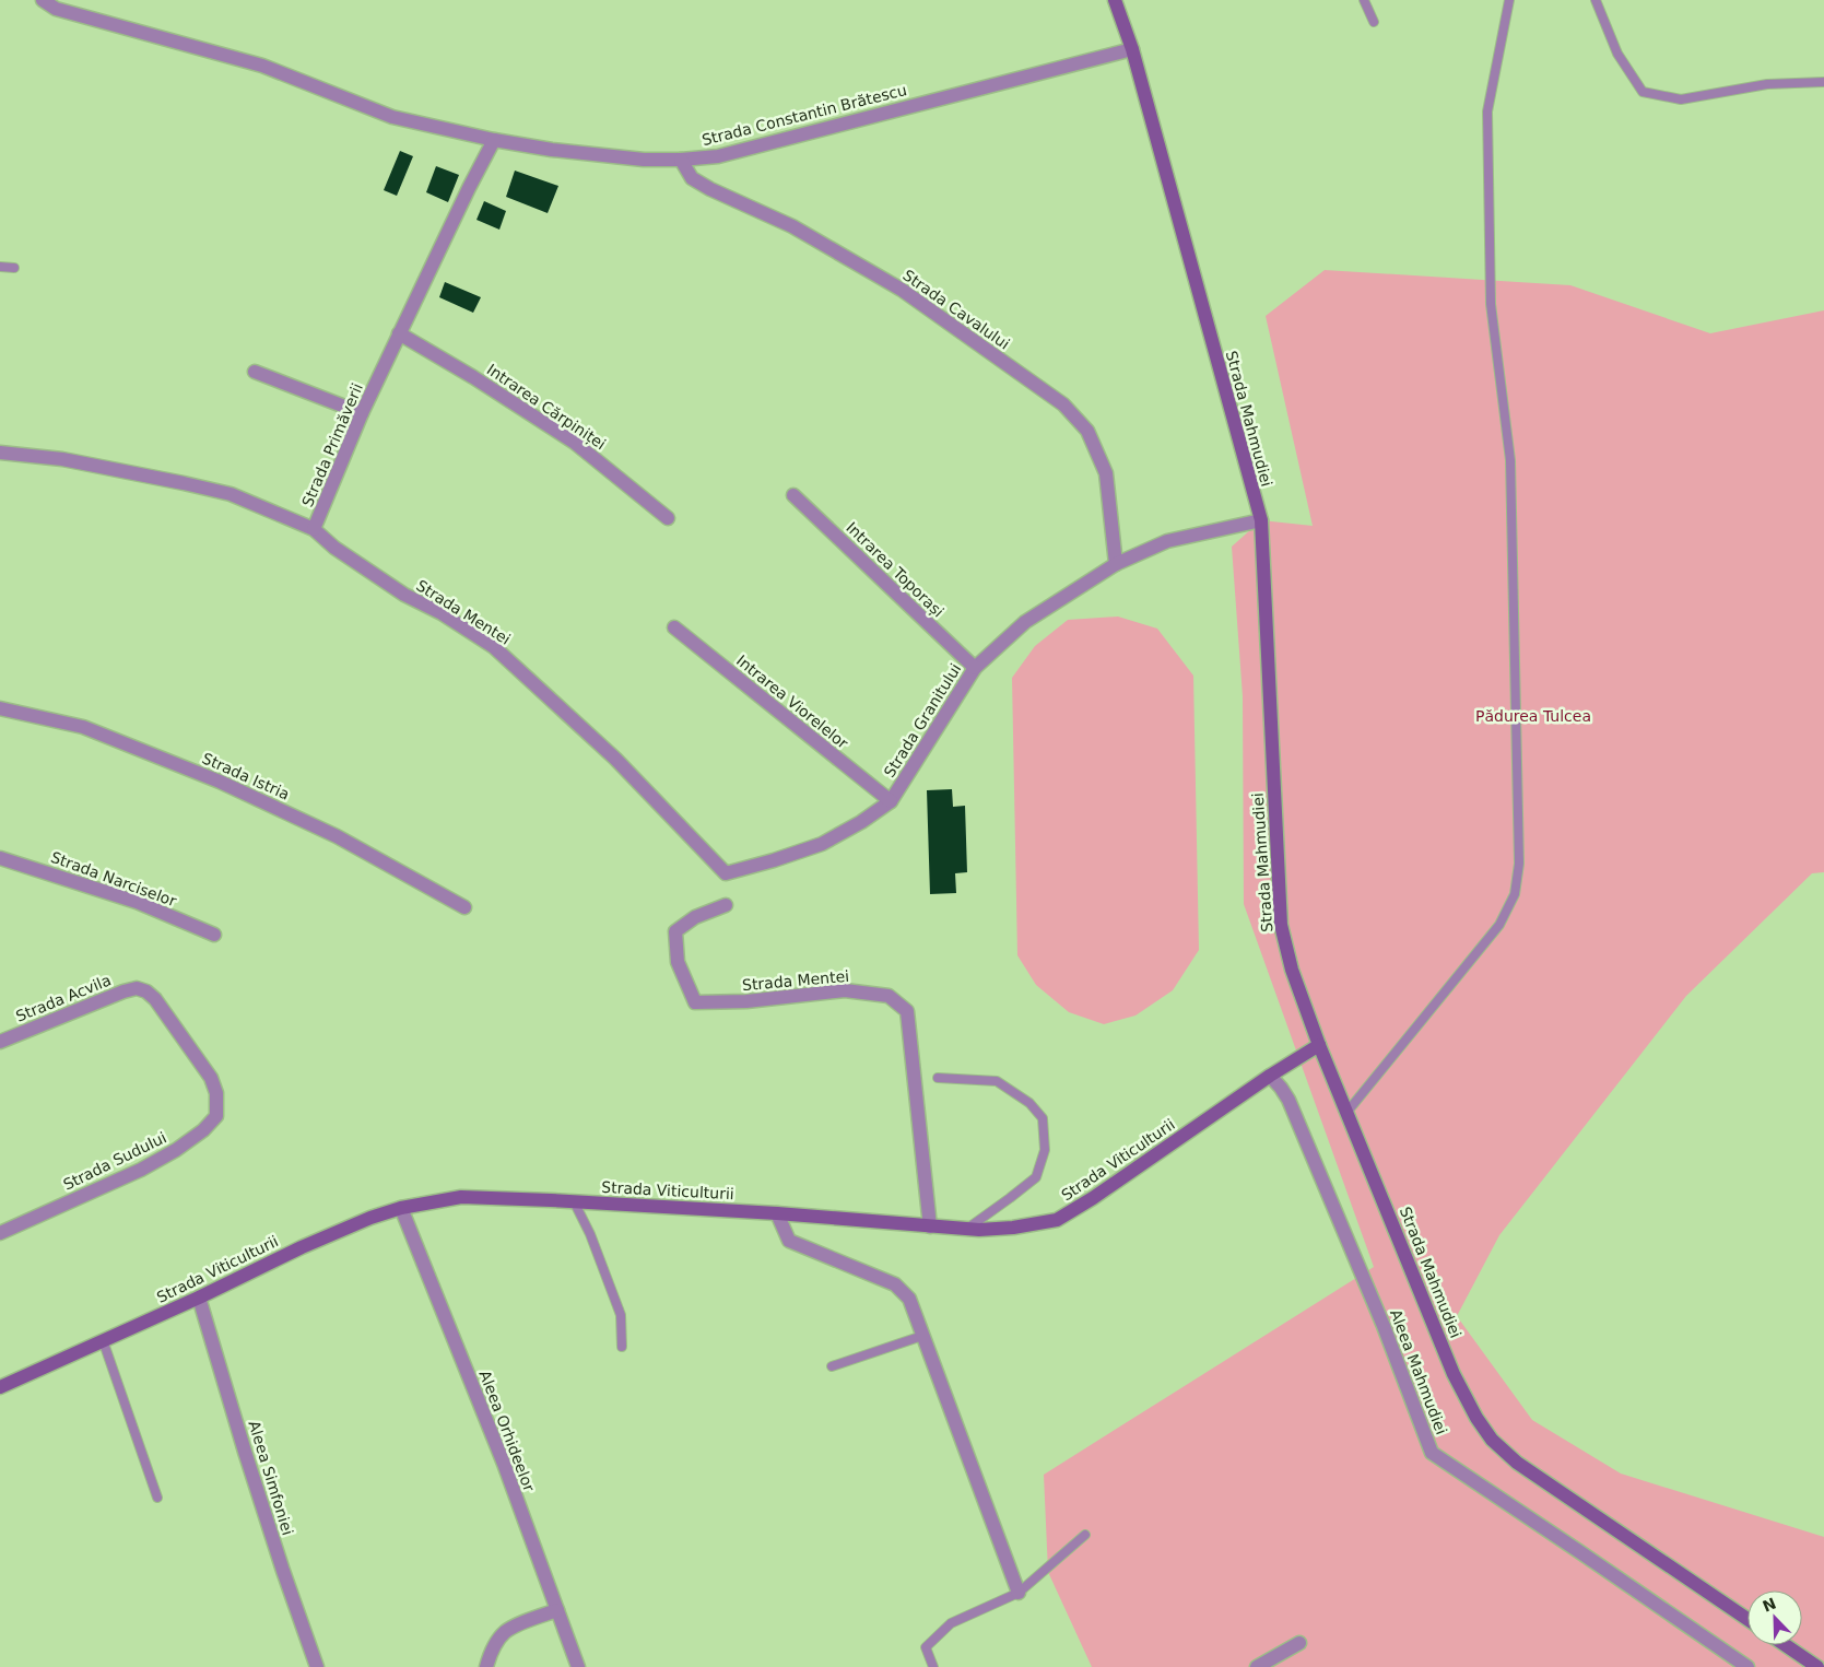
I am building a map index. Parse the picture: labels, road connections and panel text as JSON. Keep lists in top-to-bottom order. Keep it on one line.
{"streets":{"main road":["Strada Mahmudiei","Strada Viticulturii"],"street":["Strada Constantin Brătescu","Strada Cavalului","Intrarea Cărpiniței","Strada Primăverii","Intrarea Toporași","Strada Mentei","Intrarea Viorelelor","Strada Granitului","Strada Istria","Strada Narciselor","Strada Acvila","Strada Sudului","Aleea Mahmudiei","Aleea Orhideelor","Aleea Simfoniei"]},"crossings":[["Strada Constantin Brătescu","Strada Cavalului"],["Strada Constantin Brătescu","Strada Mahmudiei"],["Strada Constantin Brătescu","Strada Primăverii"],["Strada Cavalului","Strada Granitului"],["Intrarea Cărpiniței","Strada Primăverii"],["Strada Mahmudiei","Strada Granitului"],["Strada Mahmudiei","Strada Viticulturii"],["Strada Primăverii","Strada Mentei"],["Intrarea Toporași","Strada Granitului"],["Strada Mentei","Strada Granitului"],["Strada Mentei","Strada Viticulturii"],["Intrarea Viorelelor","Strada Granitului"],["Strada Acvila","Strada Sudului"],["Strada Viticulturii","Aleea Mahmudiei"],["Strada Viticulturii","Aleea Orhideelor"],["Strada Viticulturii","Aleea Simfoniei"]],"parks":["Pădurea Tulcea"],"north":"top left"}
